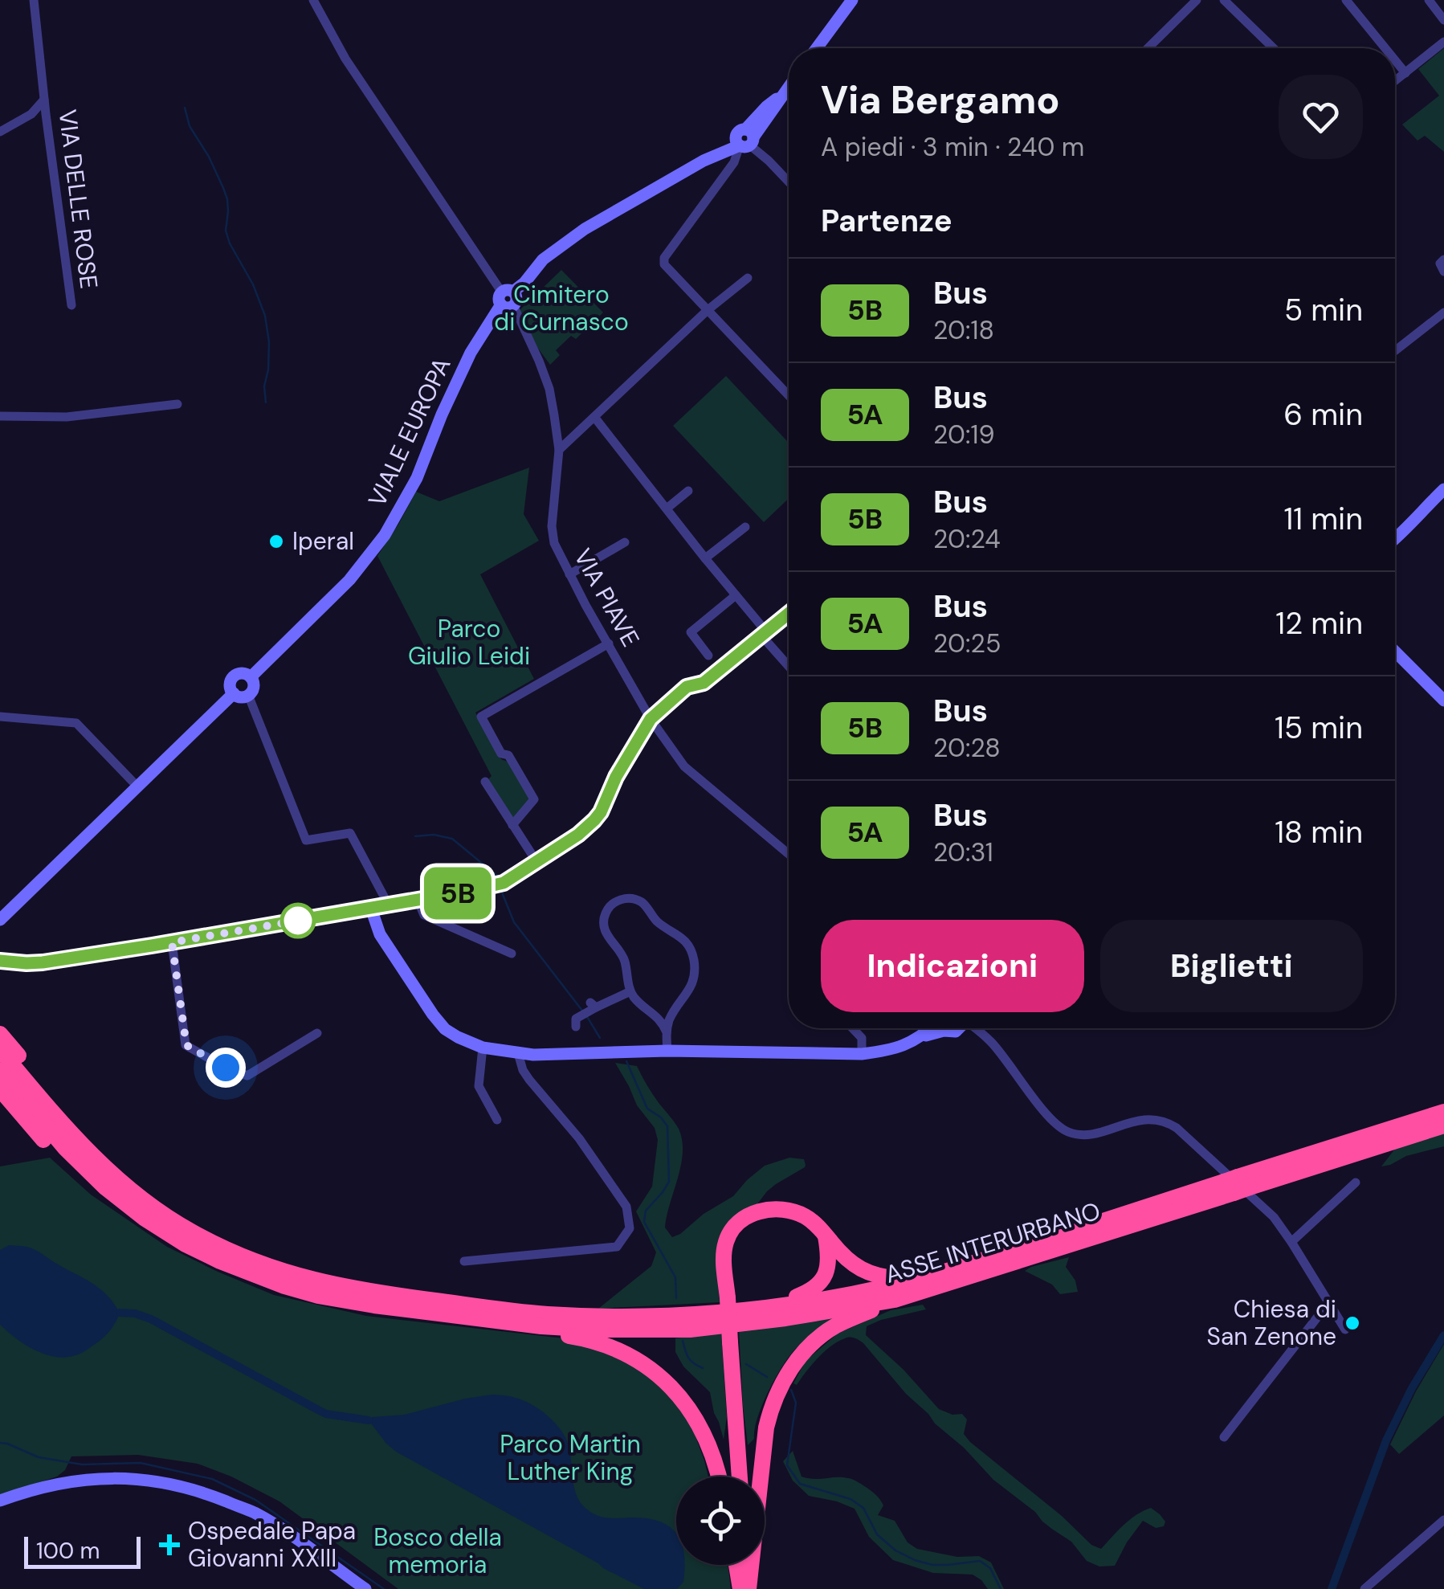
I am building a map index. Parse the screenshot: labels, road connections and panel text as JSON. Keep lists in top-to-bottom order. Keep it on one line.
{"streets":{"highway":["ASSE INTERURBANO"],"street":["VIA DELLE ROSE","VIALE EUROPA","VIA PIAVE"]},"crossings":[["VIALE EUROPA","VIA PIAVE"]],"parks":["Cimitero di Curnasco","Parco Giulio Leidi","Parco Martin Luther King","Bosco della memoria"],"places":{"other":["Iperal","Chiesa di San Zenone"],"health":["Ospedale Papa Giovanni XXIII"]},"lines":["bus line 5B"],"scale_bar":"100 m","page":{"on_map":"5B","heading":[["Via Bergamo","A piedi · 3 min · 240 m"],"Partenze"],"list":[{"mark":"5B","name":"Bus","note":"20:18","value":"5 min"},{"mark":"5A","name":"Bus","note":"20:19","value":"6 min"},{"mark":"5B","name":"Bus","note":"20:24","value":"11 min"},{"mark":"5A","name":"Bus","note":"20:25","value":"12 min"},{"mark":"5B","name":"Bus","note":"20:28","value":"15 min"},{"mark":"5A","name":"Bus","note":"20:31","value":"18 min"}],"buttons":["Indicazioni","Biglietti"],"scale":"100 m"}}
